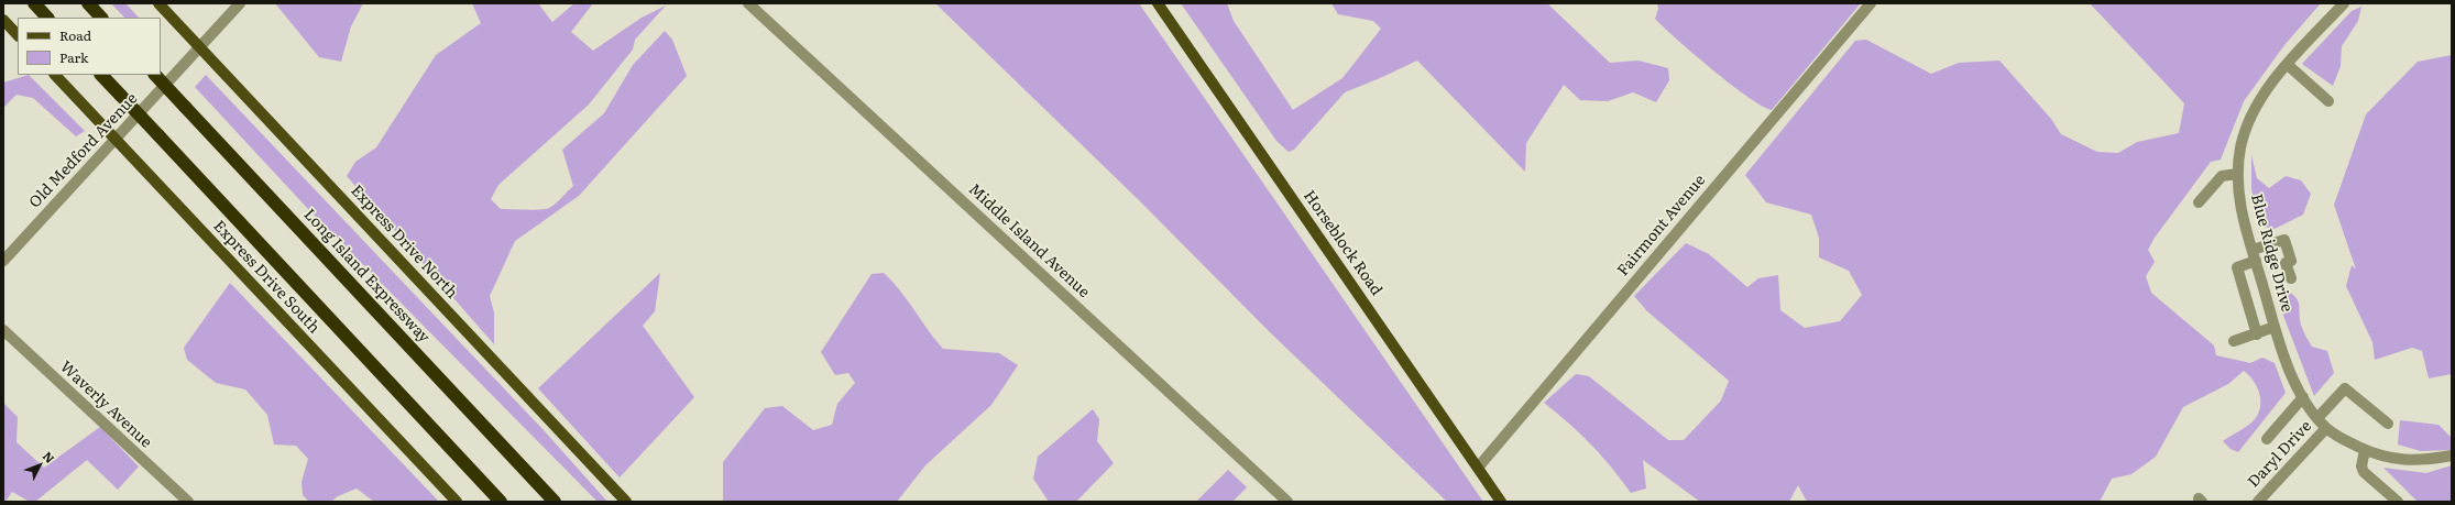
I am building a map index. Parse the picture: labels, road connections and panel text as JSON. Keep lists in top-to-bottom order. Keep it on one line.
{"streets":{"highway":["Long Island Expressway"],"main road":["Express Drive North","Horseblock Road","Express Drive South"],"street":["Old Medford Avenue","Fairmont Avenue","Middle Island Avenue","Blue Ridge Drive","Waverly Avenue","Daryl Drive"]},"crossings":[["Old Medford Avenue","Express Drive North"],["Old Medford Avenue","Express Drive South"],["Fairmont Avenue","Horseblock Road"],["Blue Ridge Drive","Daryl Drive"]],"legend":["Road","Park"],"north":"top right"}
